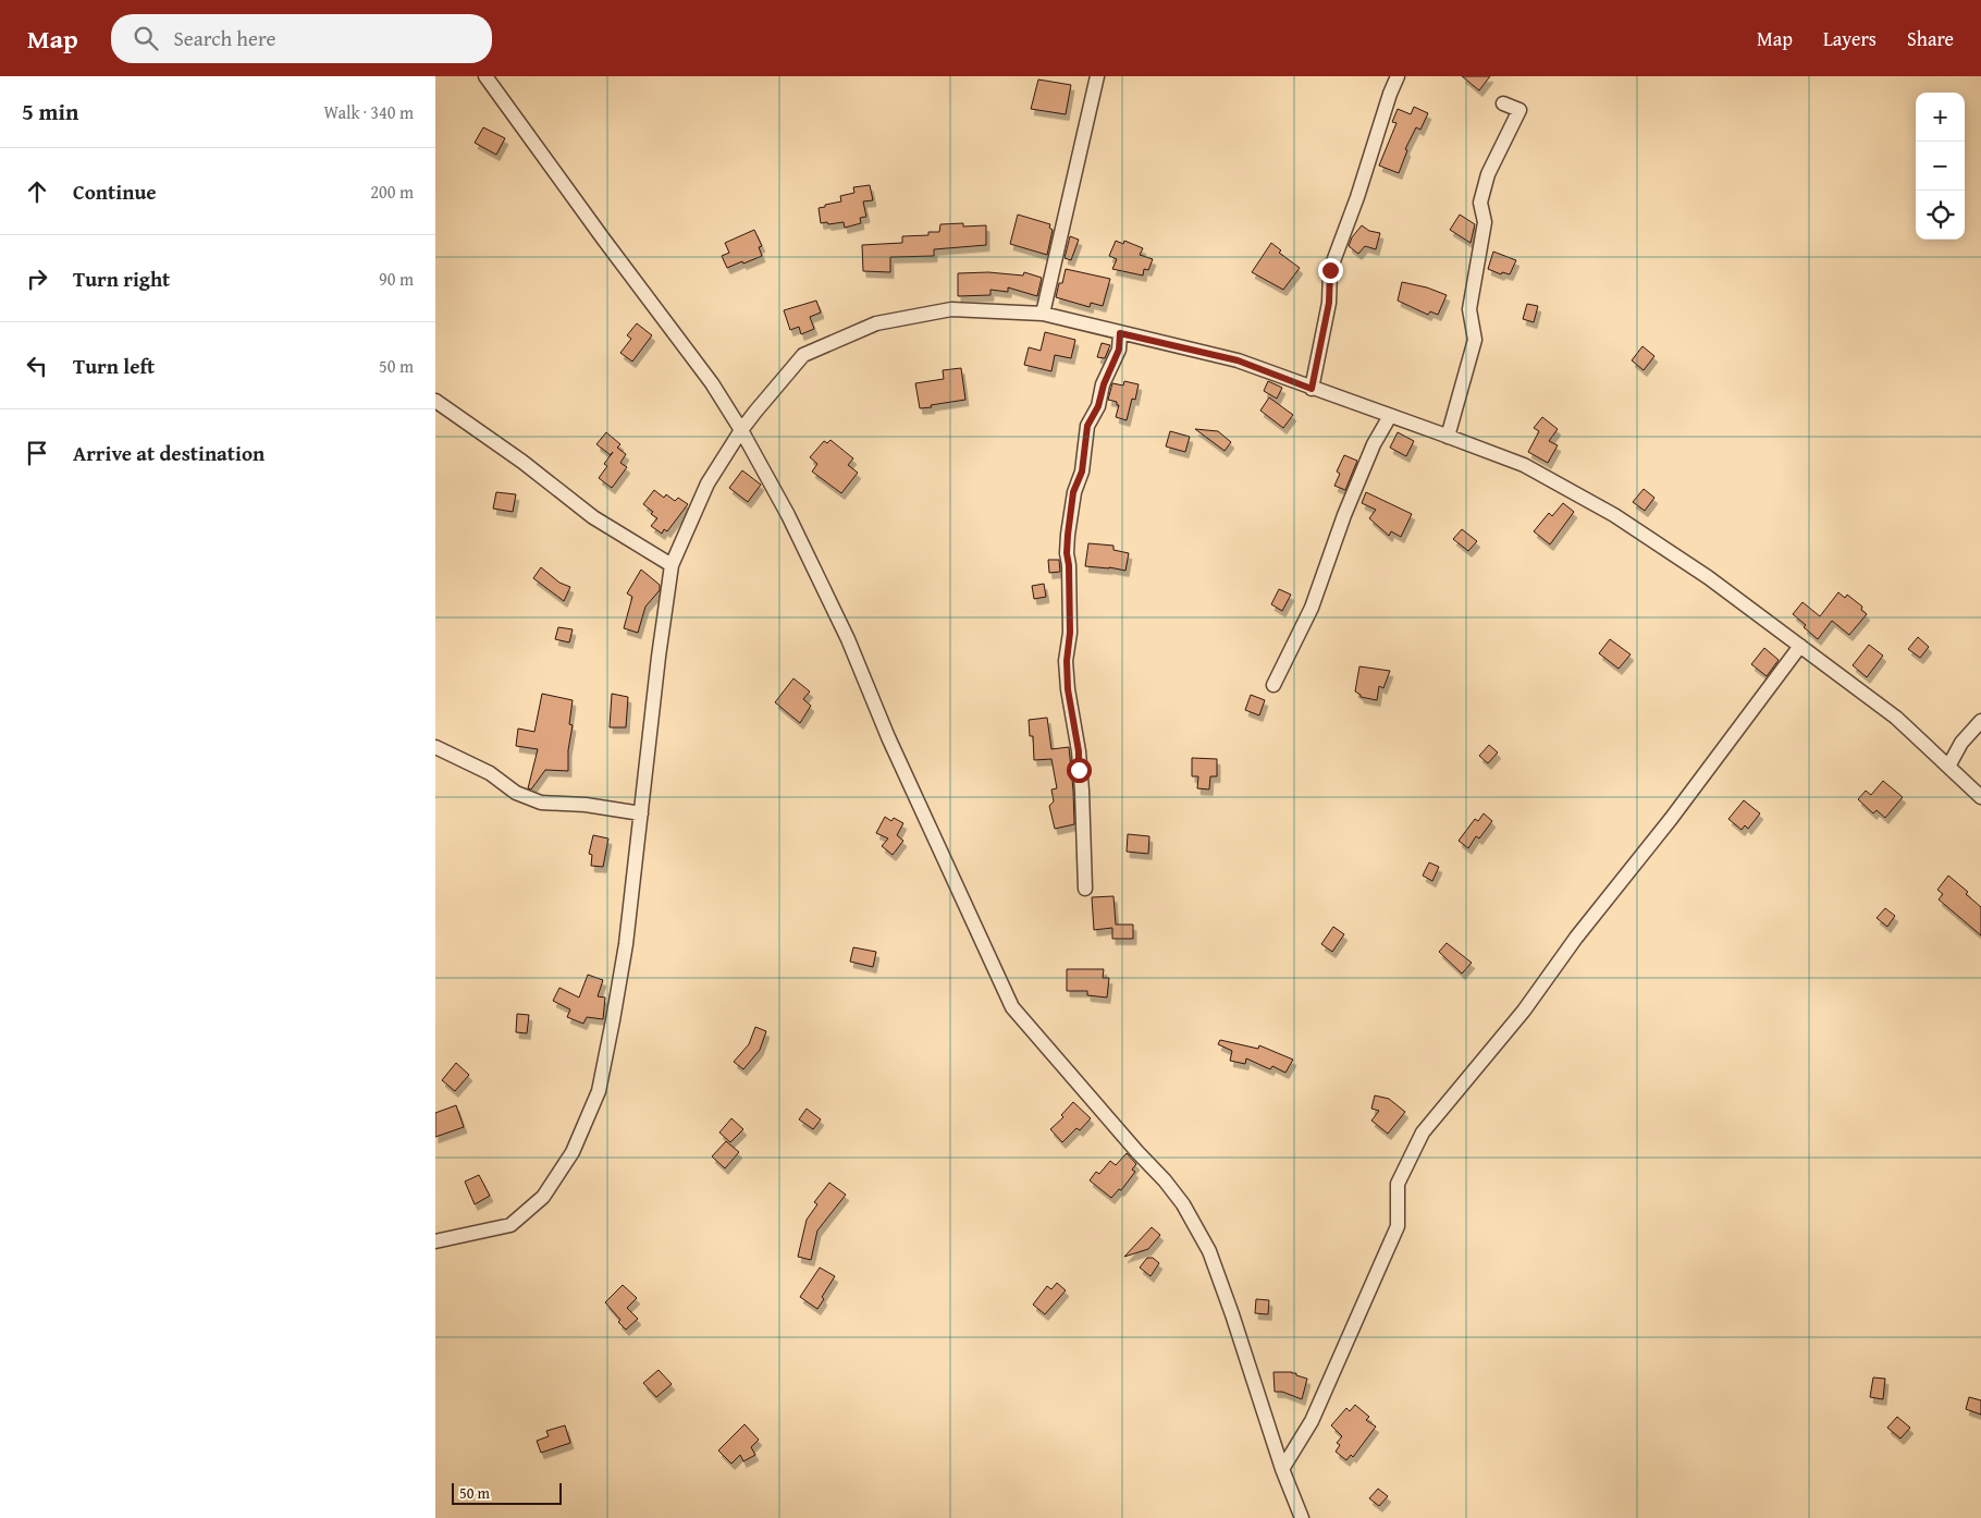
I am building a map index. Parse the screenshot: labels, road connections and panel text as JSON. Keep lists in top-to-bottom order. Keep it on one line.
{"scale_bar":"50 m","page":{"header":"Map","search":"Search here","nav":["Map","Layers","Share"],"heading":["5 min","Walk · 340 m"],"map_buttons":["+","−"],"list":[["Continue","200 m"],["Turn right","90 m"],["Turn left","50 m"],"Arrive at destination"],"scale":"50 m"}}
